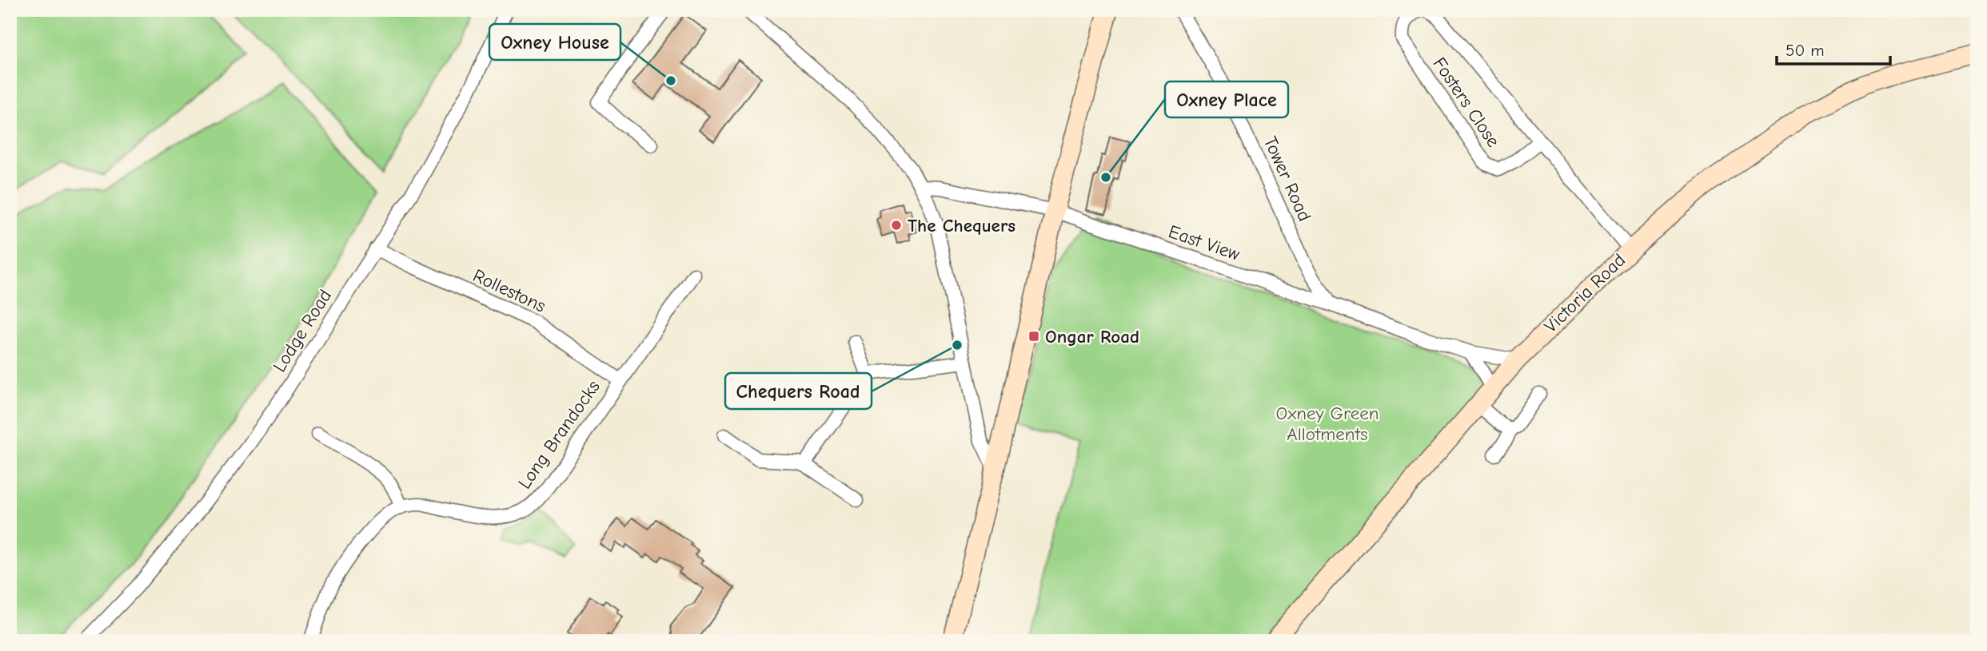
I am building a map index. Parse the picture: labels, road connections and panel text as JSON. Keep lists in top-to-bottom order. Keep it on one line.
{"streets":{"street":["Fosters Close","Tower Road","East View","Rollestons","Victoria Road","Lodge Road","Long Brandocks"]},"crossings":[["Fosters Close","Victoria Road"],["Tower Road","East View"],["East View","Victoria Road"],["Rollestons","Lodge Road"],["Rollestons","Long Brandocks"]],"parks":["Oxney Green Allotments"],"places":{"other":["Oxney House","Oxney Place","The Chequers","Chequers Road"],"transit":["Ongar Road"]},"scale_bar":"50 m"}
